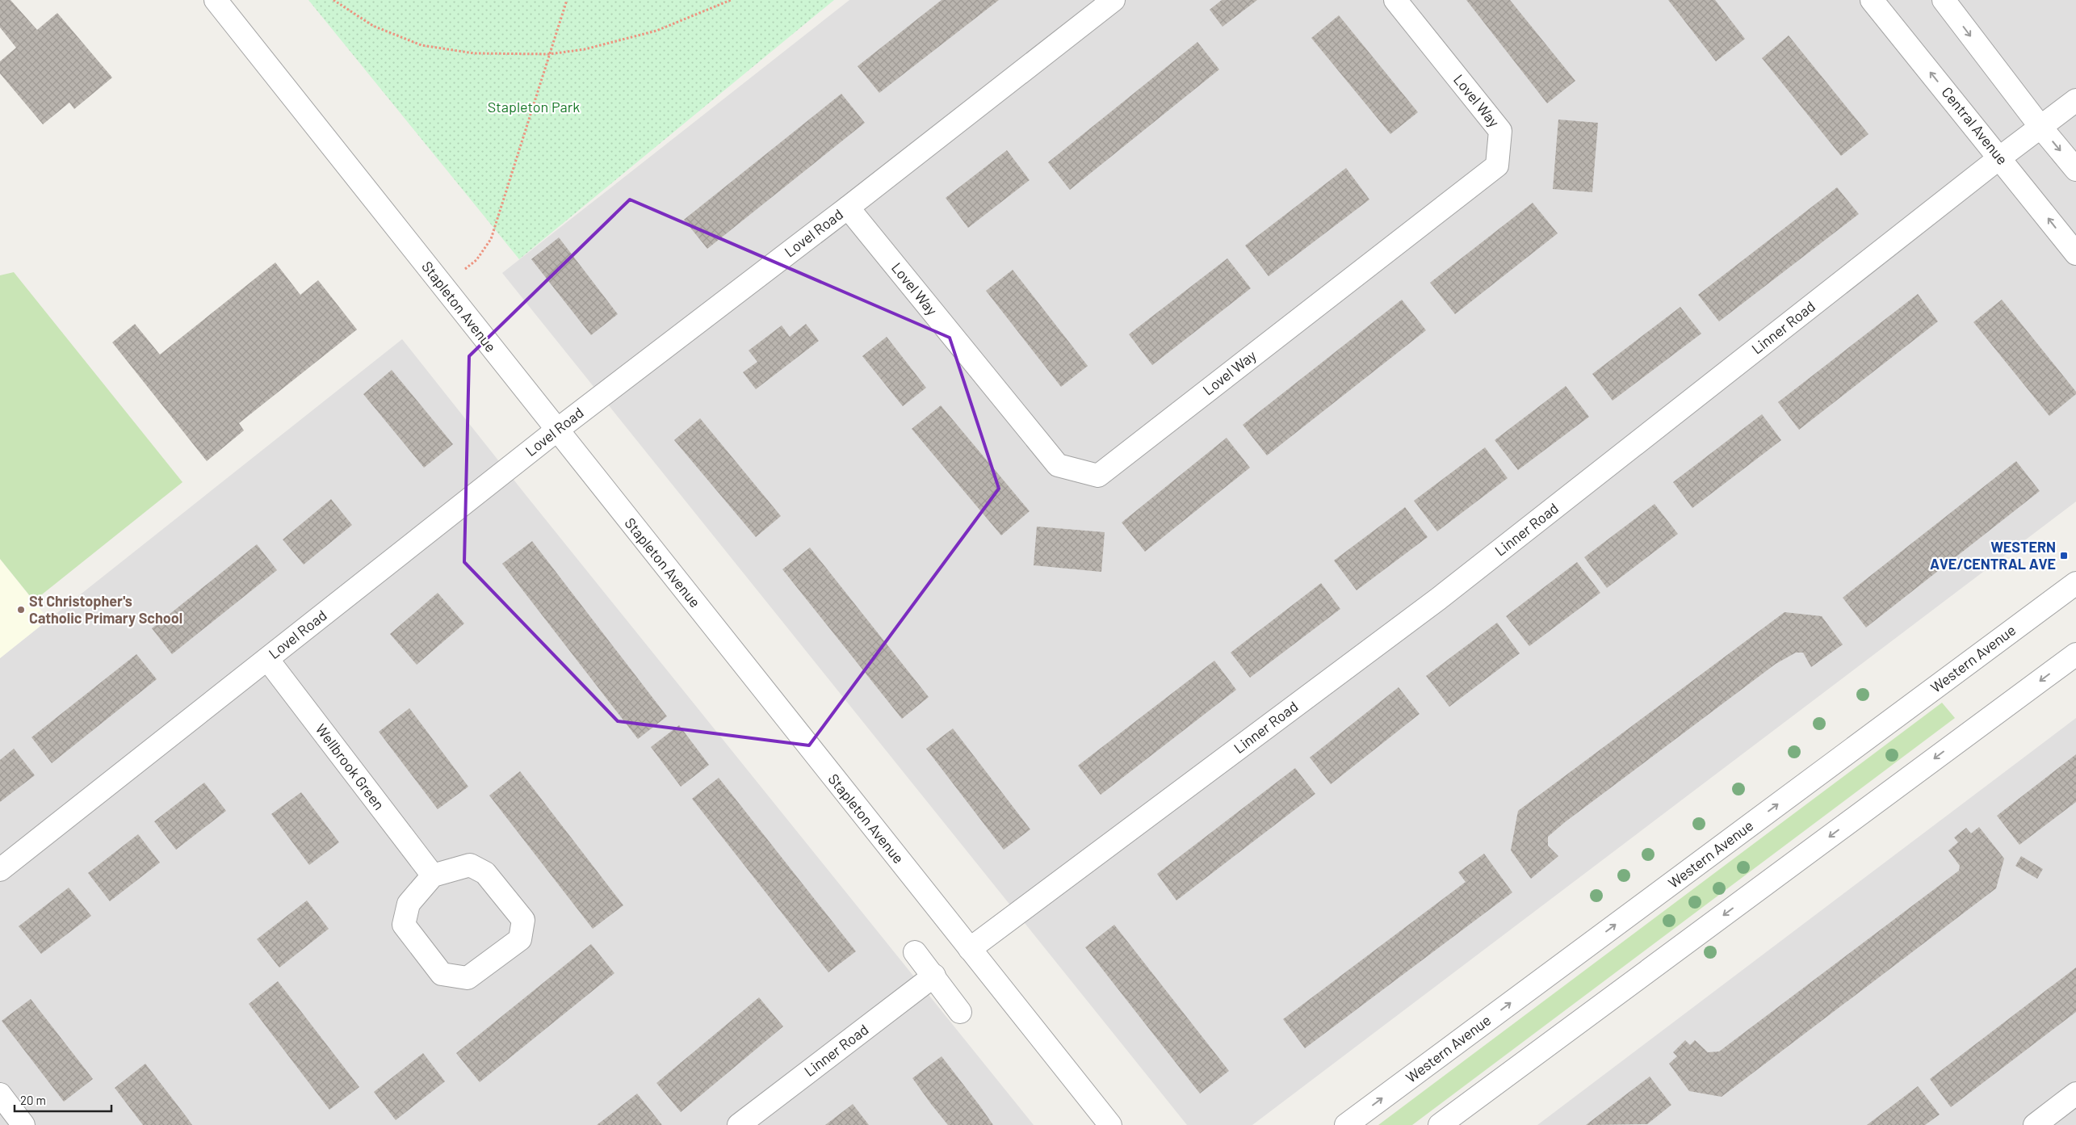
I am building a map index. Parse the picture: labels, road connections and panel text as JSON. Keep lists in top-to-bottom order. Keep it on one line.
{"streets":{"street":["Lovel Way","Central Avenue","Lovel Road","Stapleton Avenue","Linner Road","Western Avenue","Wellbrook Green"]},"crossings":[["Lovel Way","Lovel Road"],["Central Avenue","Linner Road"],["Lovel Road","Stapleton Avenue"],["Lovel Road","Wellbrook Green"],["Stapleton Avenue","Linner Road"]],"parks":["Stapleton Park"],"places":{"transit":["WESTERN AVE/CENTRAL AVE"],"other":["St Christopher's Catholic Primary School"]},"scale_bar":"20 m"}
